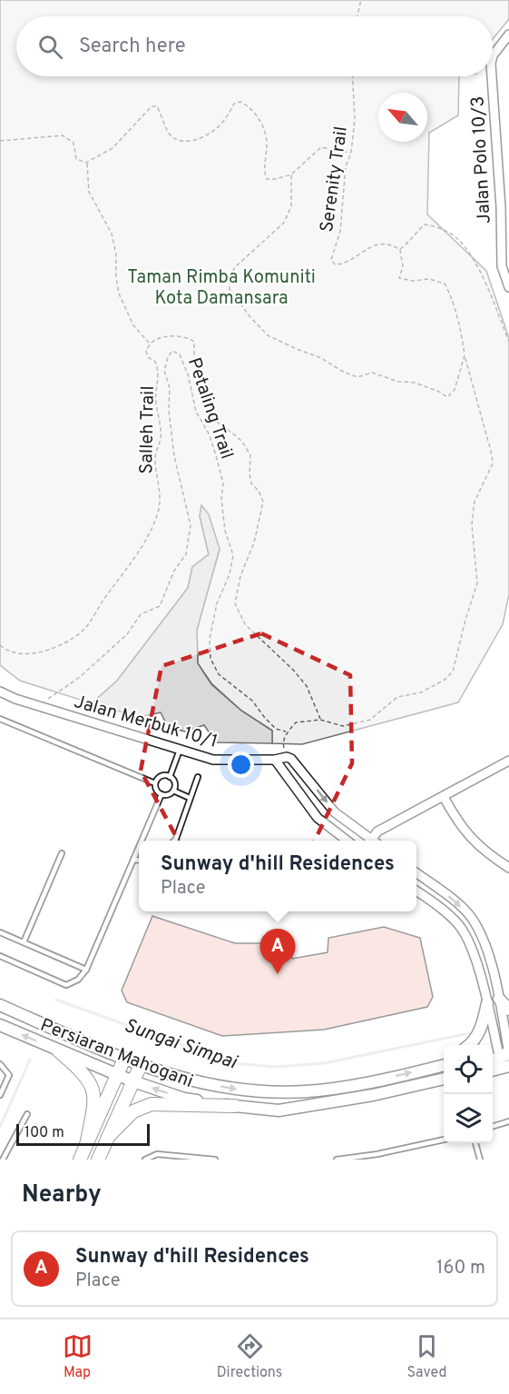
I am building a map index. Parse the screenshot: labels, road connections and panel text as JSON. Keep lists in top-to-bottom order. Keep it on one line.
{"streets":{"main road":["Persiaran Mahogani"],"street":["Jalan Polo 10/3","Jalan Merbuk 10/1"],"path":["Serenity Trail","Petaling Trail","Salleh Trail"]},"crossings":[["Petaling Trail","Jalan Merbuk 10/1"]],"water":["Sungai Simpai"],"parks":["Taman Rimba Komuniti Kota Damansara"],"scale_bar":"100 m","north":"top left","page":{"search":"Search here","popup":["Sunway d'hill Residences","Place"],"pins":"A","scale":"100 m","heading":"Nearby","list":[{"mark":"A","name":"Sunway d'hill Residences","note":"Place","value":"160 m"}],"nav":["Map","Directions","Saved"]}}
